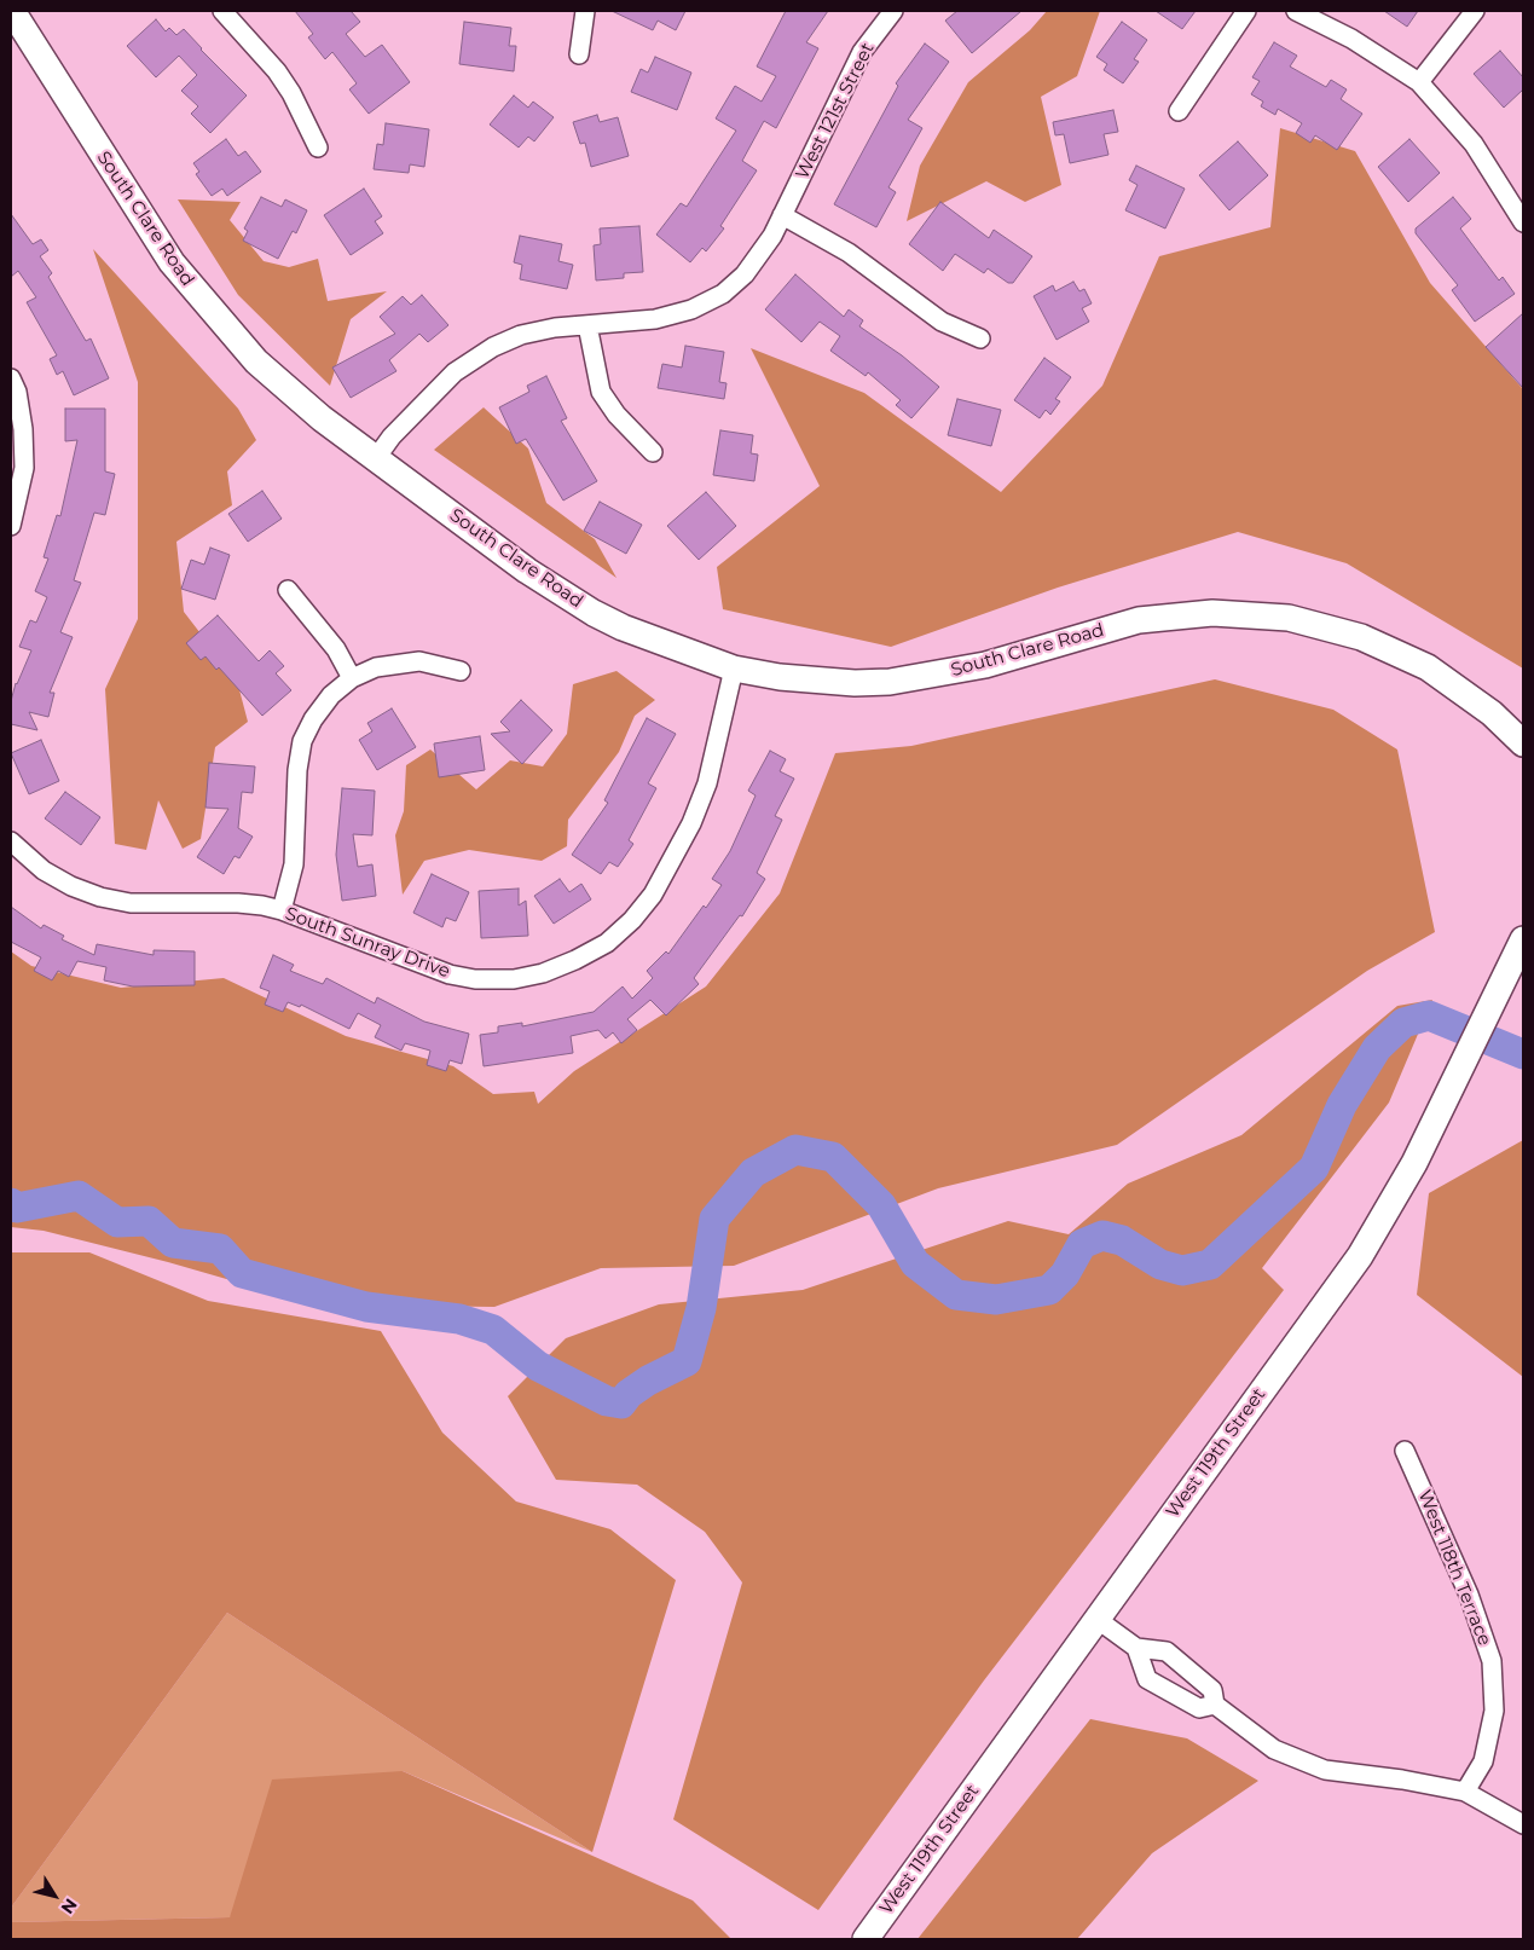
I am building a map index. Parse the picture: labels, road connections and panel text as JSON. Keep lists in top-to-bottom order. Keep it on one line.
{"streets":{"street":["West 121st Street","South Clare Road","South Sunray Drive","West 119th Street","West 118th Terrace"]},"crossings":[["West 121st Street","South Clare Road"],["South Clare Road","South Sunray Drive"]],"north":"bottom right"}
